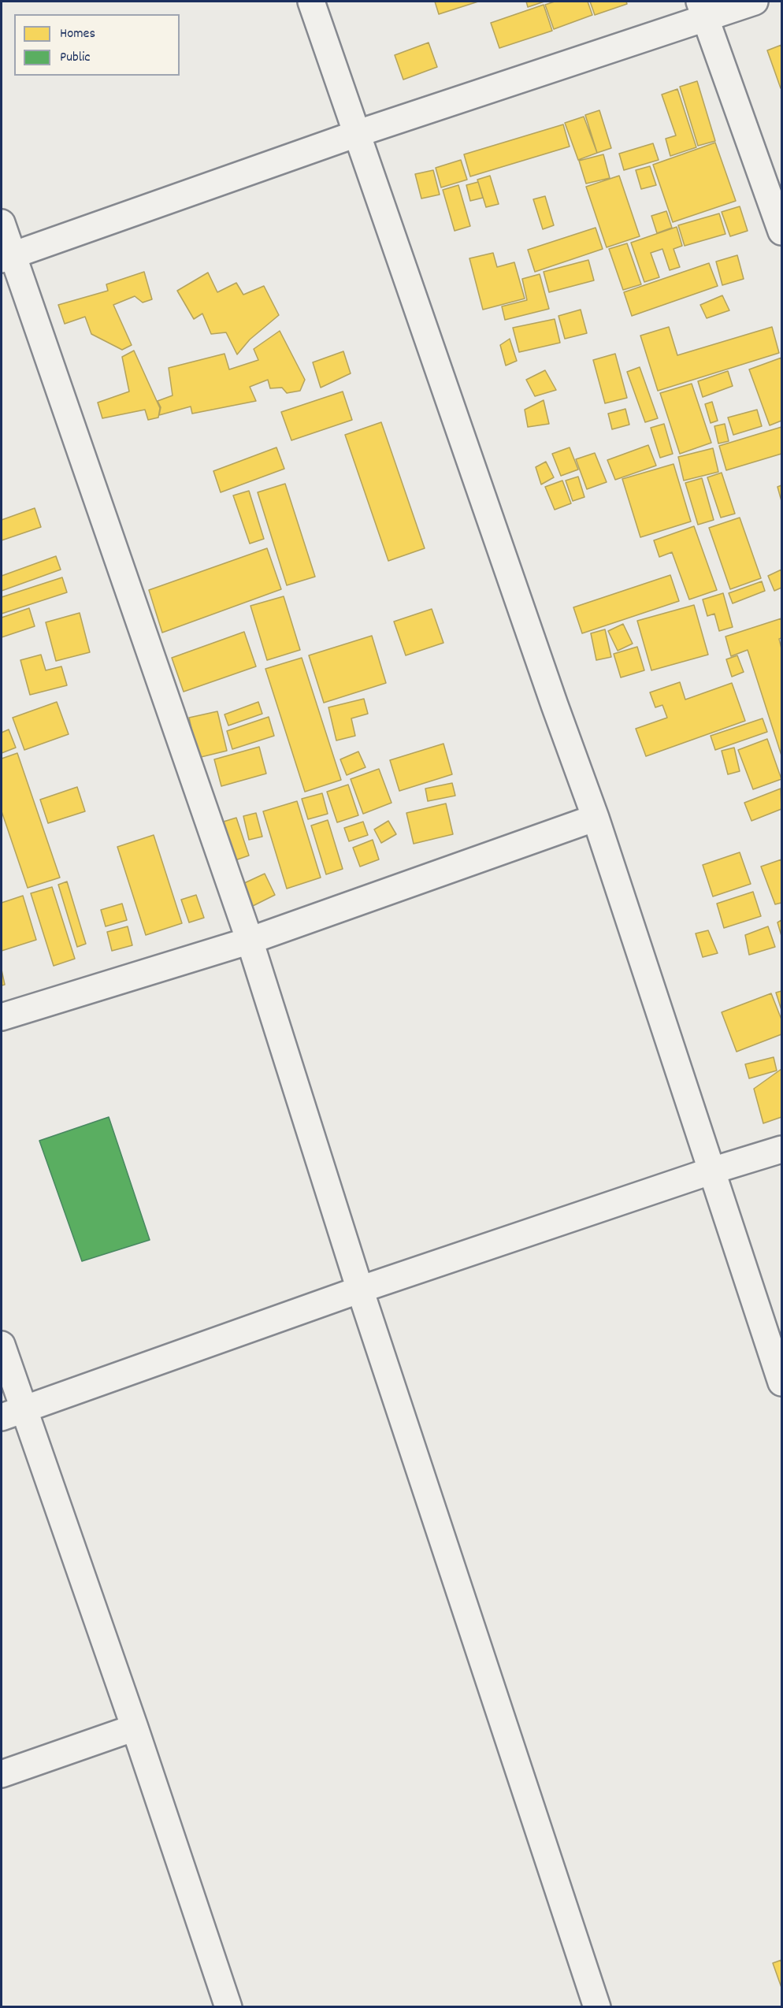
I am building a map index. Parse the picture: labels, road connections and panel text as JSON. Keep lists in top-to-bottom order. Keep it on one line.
{"legend":["Homes","Public"]}
